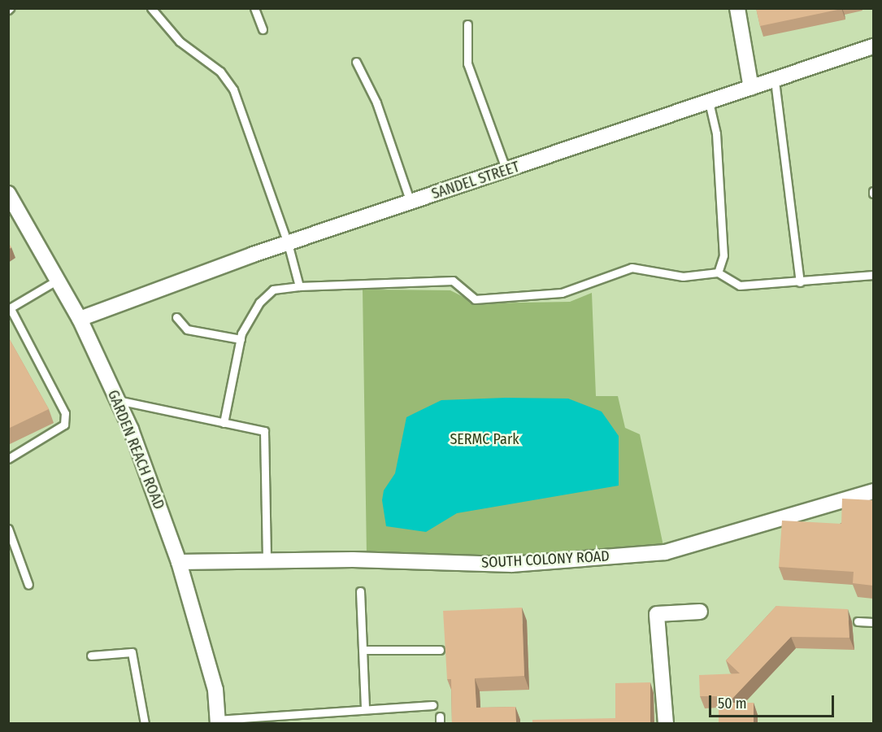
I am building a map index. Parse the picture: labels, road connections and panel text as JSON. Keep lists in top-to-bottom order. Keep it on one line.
{"streets":{"street":["SANDEL STREET","GARDEN REACH ROAD","SOUTH COLONY ROAD"]},"crossings":[["SANDEL STREET","GARDEN REACH ROAD"],["GARDEN REACH ROAD","SOUTH COLONY ROAD"]],"parks":["SERMC Park"],"scale_bar":"50 m"}
